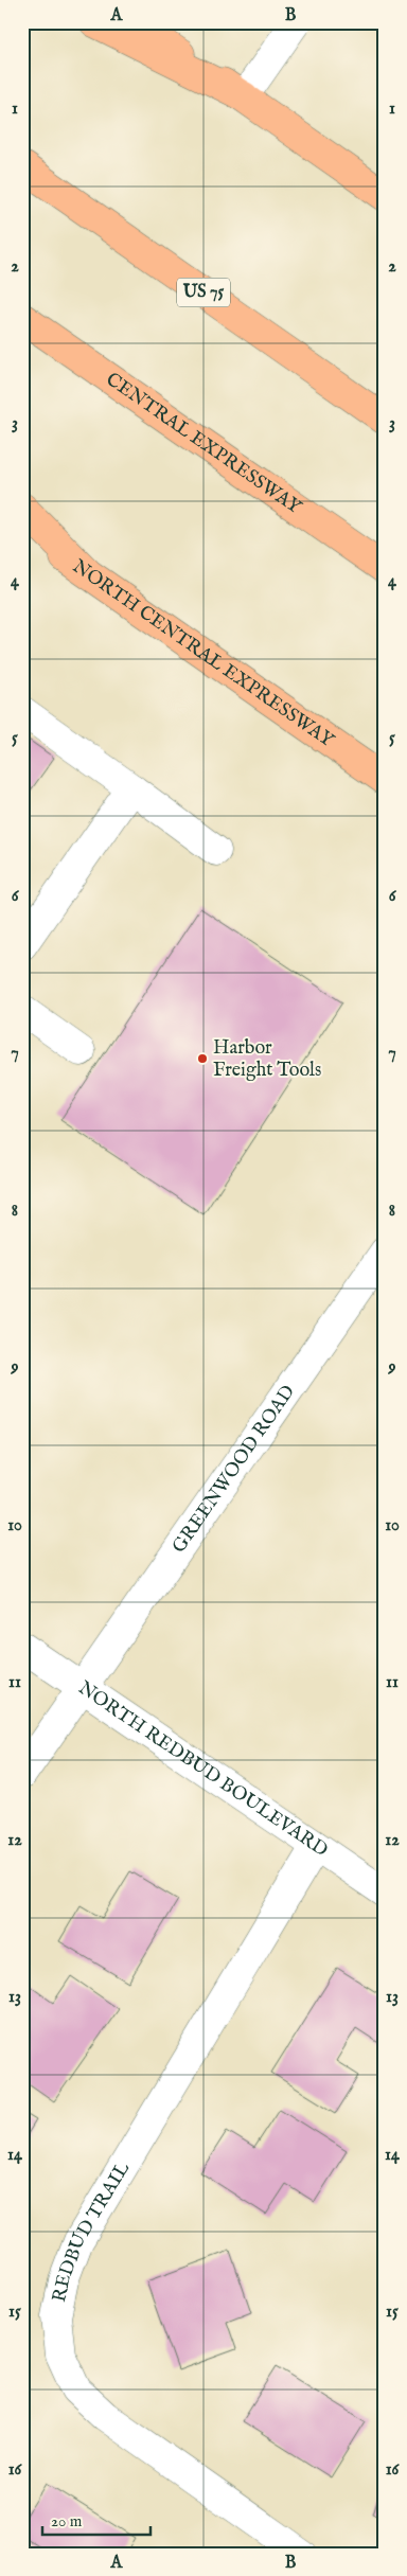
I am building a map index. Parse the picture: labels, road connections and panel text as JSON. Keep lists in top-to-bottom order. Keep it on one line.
{"streets":{"main road":["US 75","CENTRAL EXPRESSWAY","NORTH CENTRAL EXPRESSWAY"],"street":["GREENWOOD ROAD","NORTH REDBUD BOULEVARD","REDBUD TRAIL"]},"crossings":[["GREENWOOD ROAD","NORTH REDBUD BOULEVARD"],["NORTH REDBUD BOULEVARD","REDBUD TRAIL"]],"places":["Harbor Freight Tools"],"scale_bar":"20 m","grid":{"columns":["A","B"],"rows":["1","2","3","4","5","6","7","8","9","10","11","12","13","14","15","16"]}}
